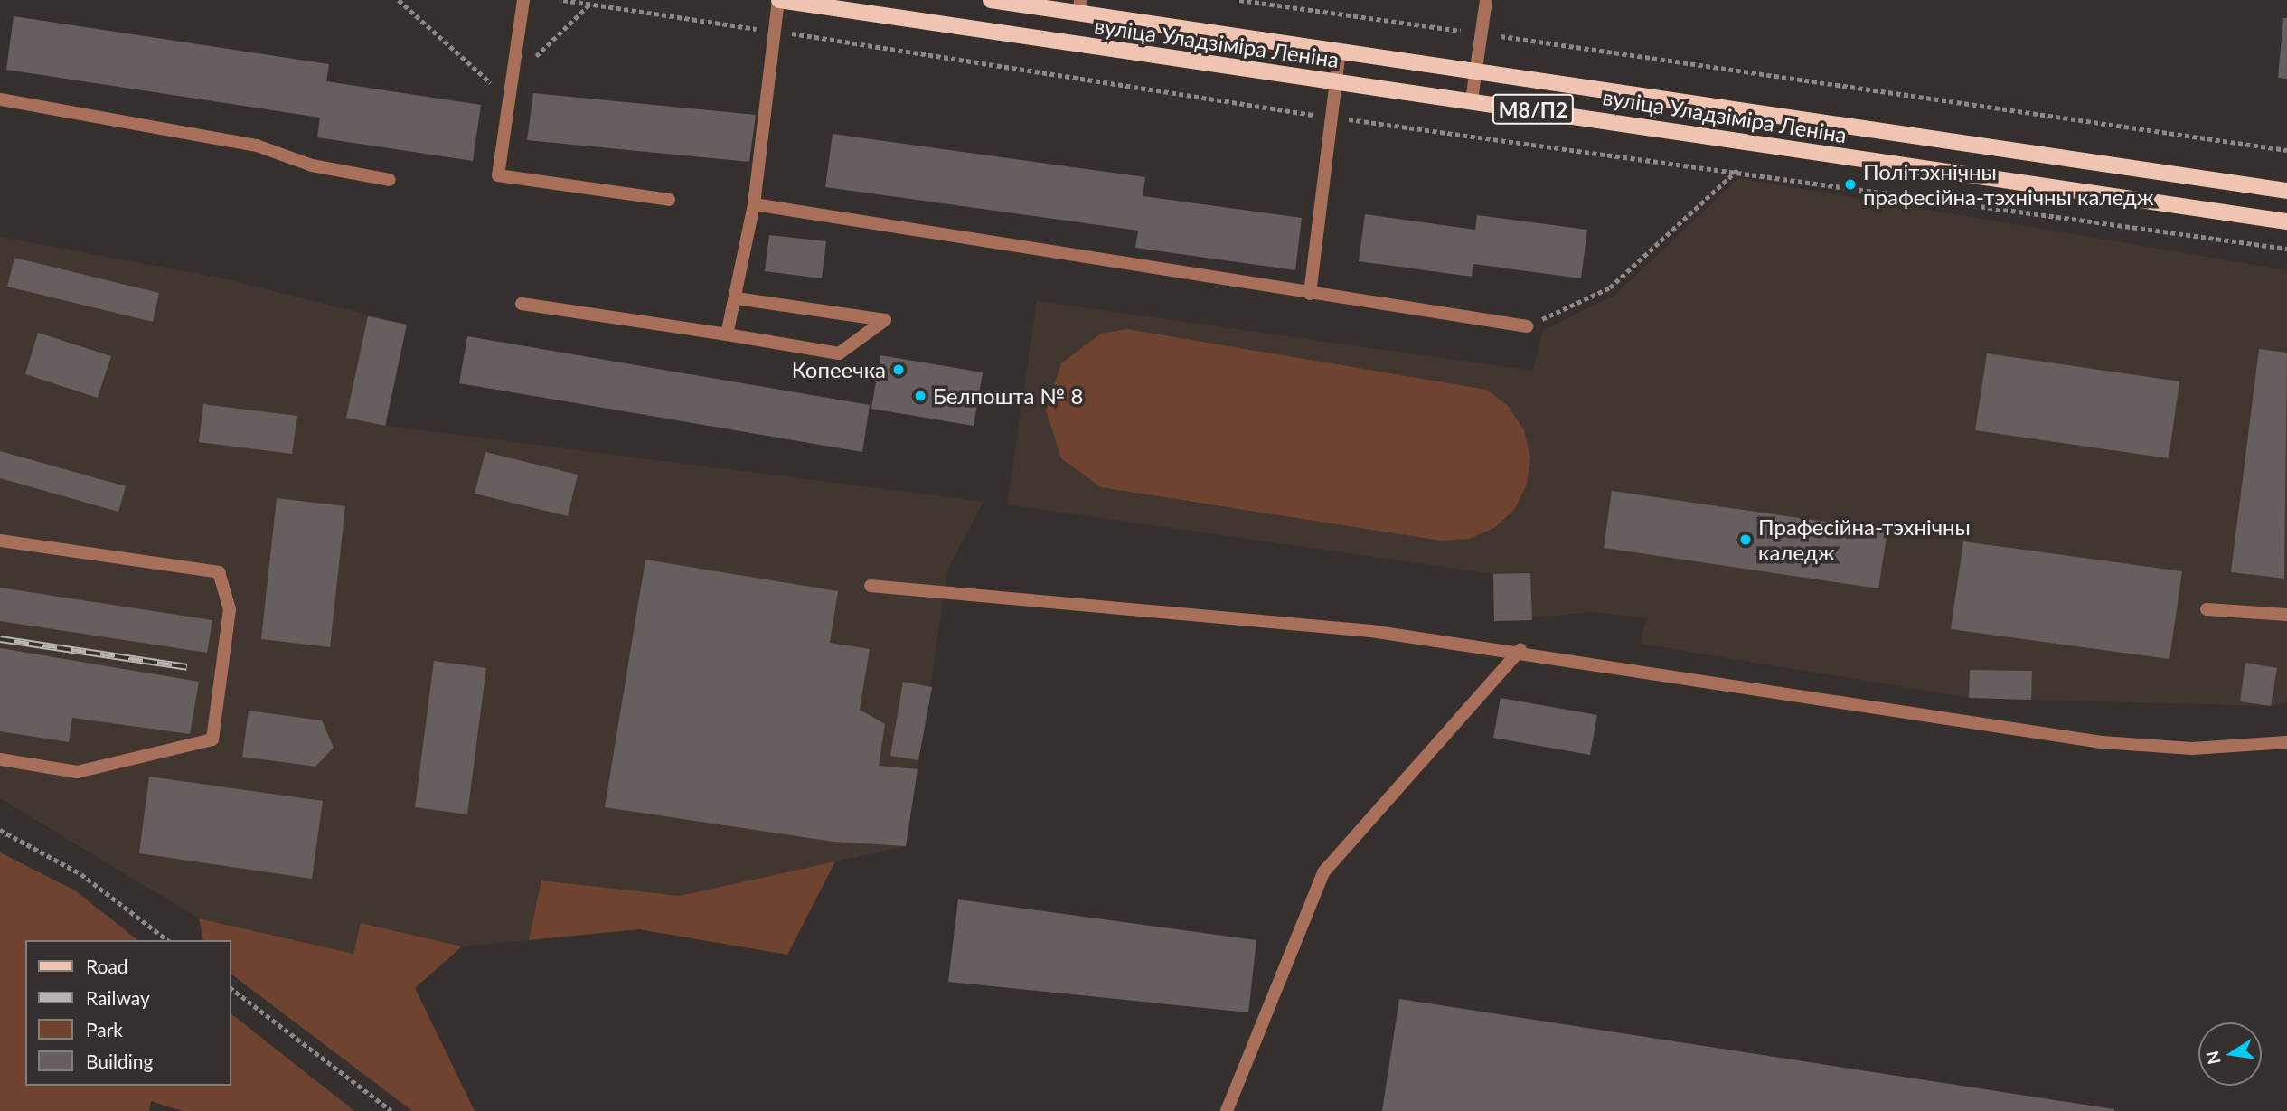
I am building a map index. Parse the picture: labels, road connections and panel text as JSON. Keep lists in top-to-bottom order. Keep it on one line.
{"streets":{"main road":["вуліца Уладзіміра Леніна","М8/П2"]},"places":["Політэхнічны прафесійна-тэхнічны каледж","Копеечка","Белпошта № 8","Прафесійна-тэхнічны каледж"],"legend":["Road","Railway","Park","Building"],"north":"left"}
